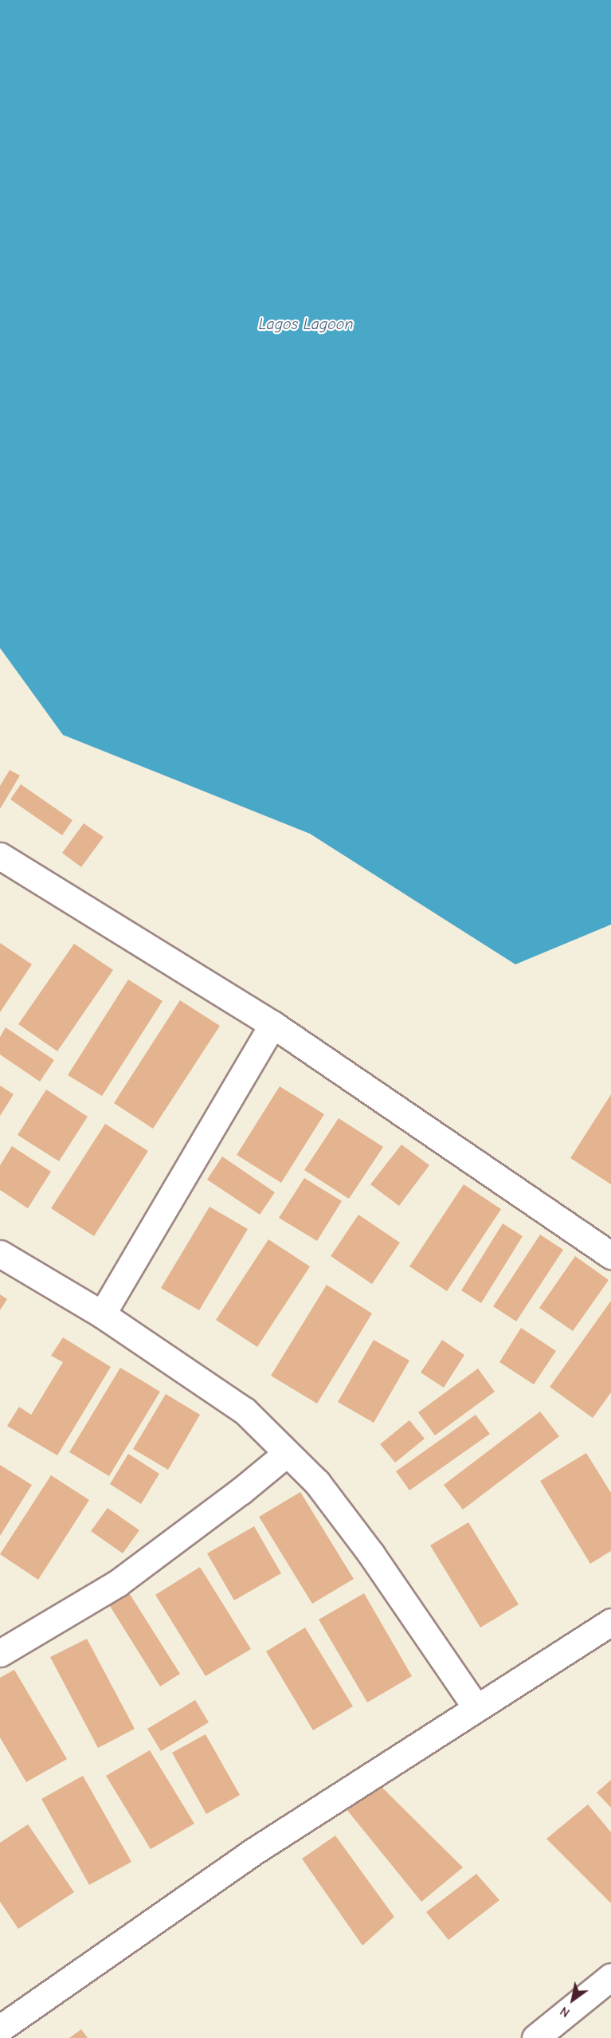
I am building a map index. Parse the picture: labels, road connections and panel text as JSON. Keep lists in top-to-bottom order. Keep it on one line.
{"water":["Lagos Lagoon"],"north":"bottom left"}
